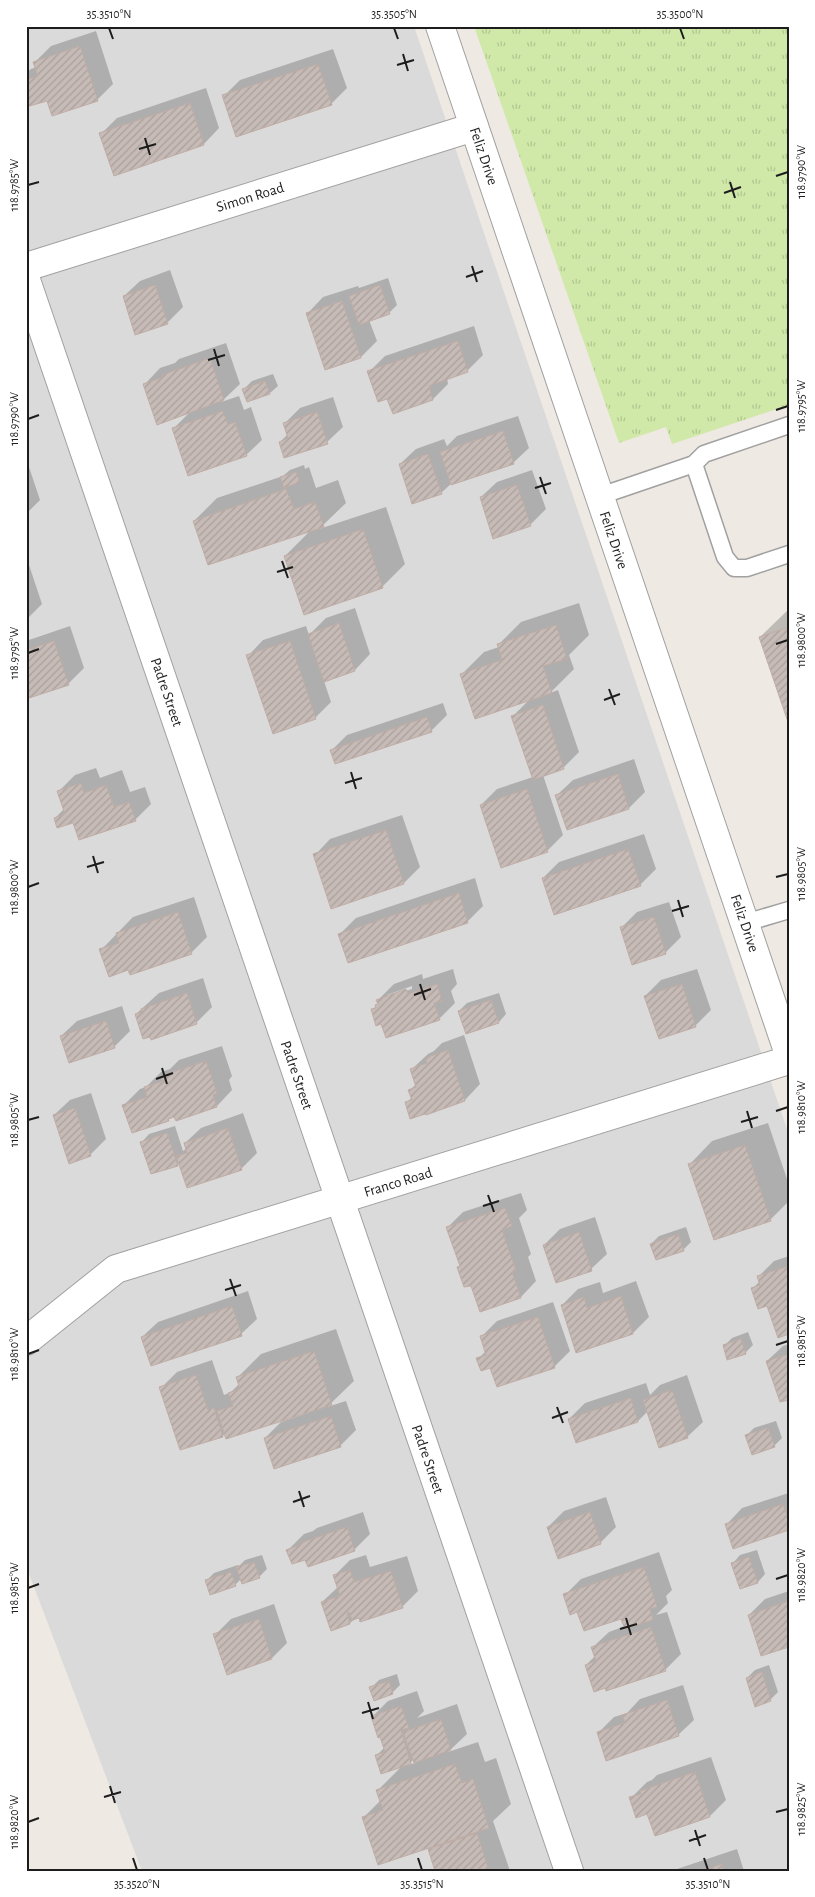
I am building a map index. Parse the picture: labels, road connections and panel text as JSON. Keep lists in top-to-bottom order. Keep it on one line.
{"streets":{"street":["Feliz Drive","Simon Road","Padre Street","Franco Road"]},"crossings":[["Feliz Drive","Simon Road"],["Padre Street","Franco Road"]],"coordinates":["35.3510°N","35.3505°N","35.3500°N","118.9790°W","118.9785°W","118.9795°W","118.9800°W","118.9805°W","118.9810°W","118.9815°W","118.9820°W","118.9825°W","35.3520°N","35.3515°N"]}
